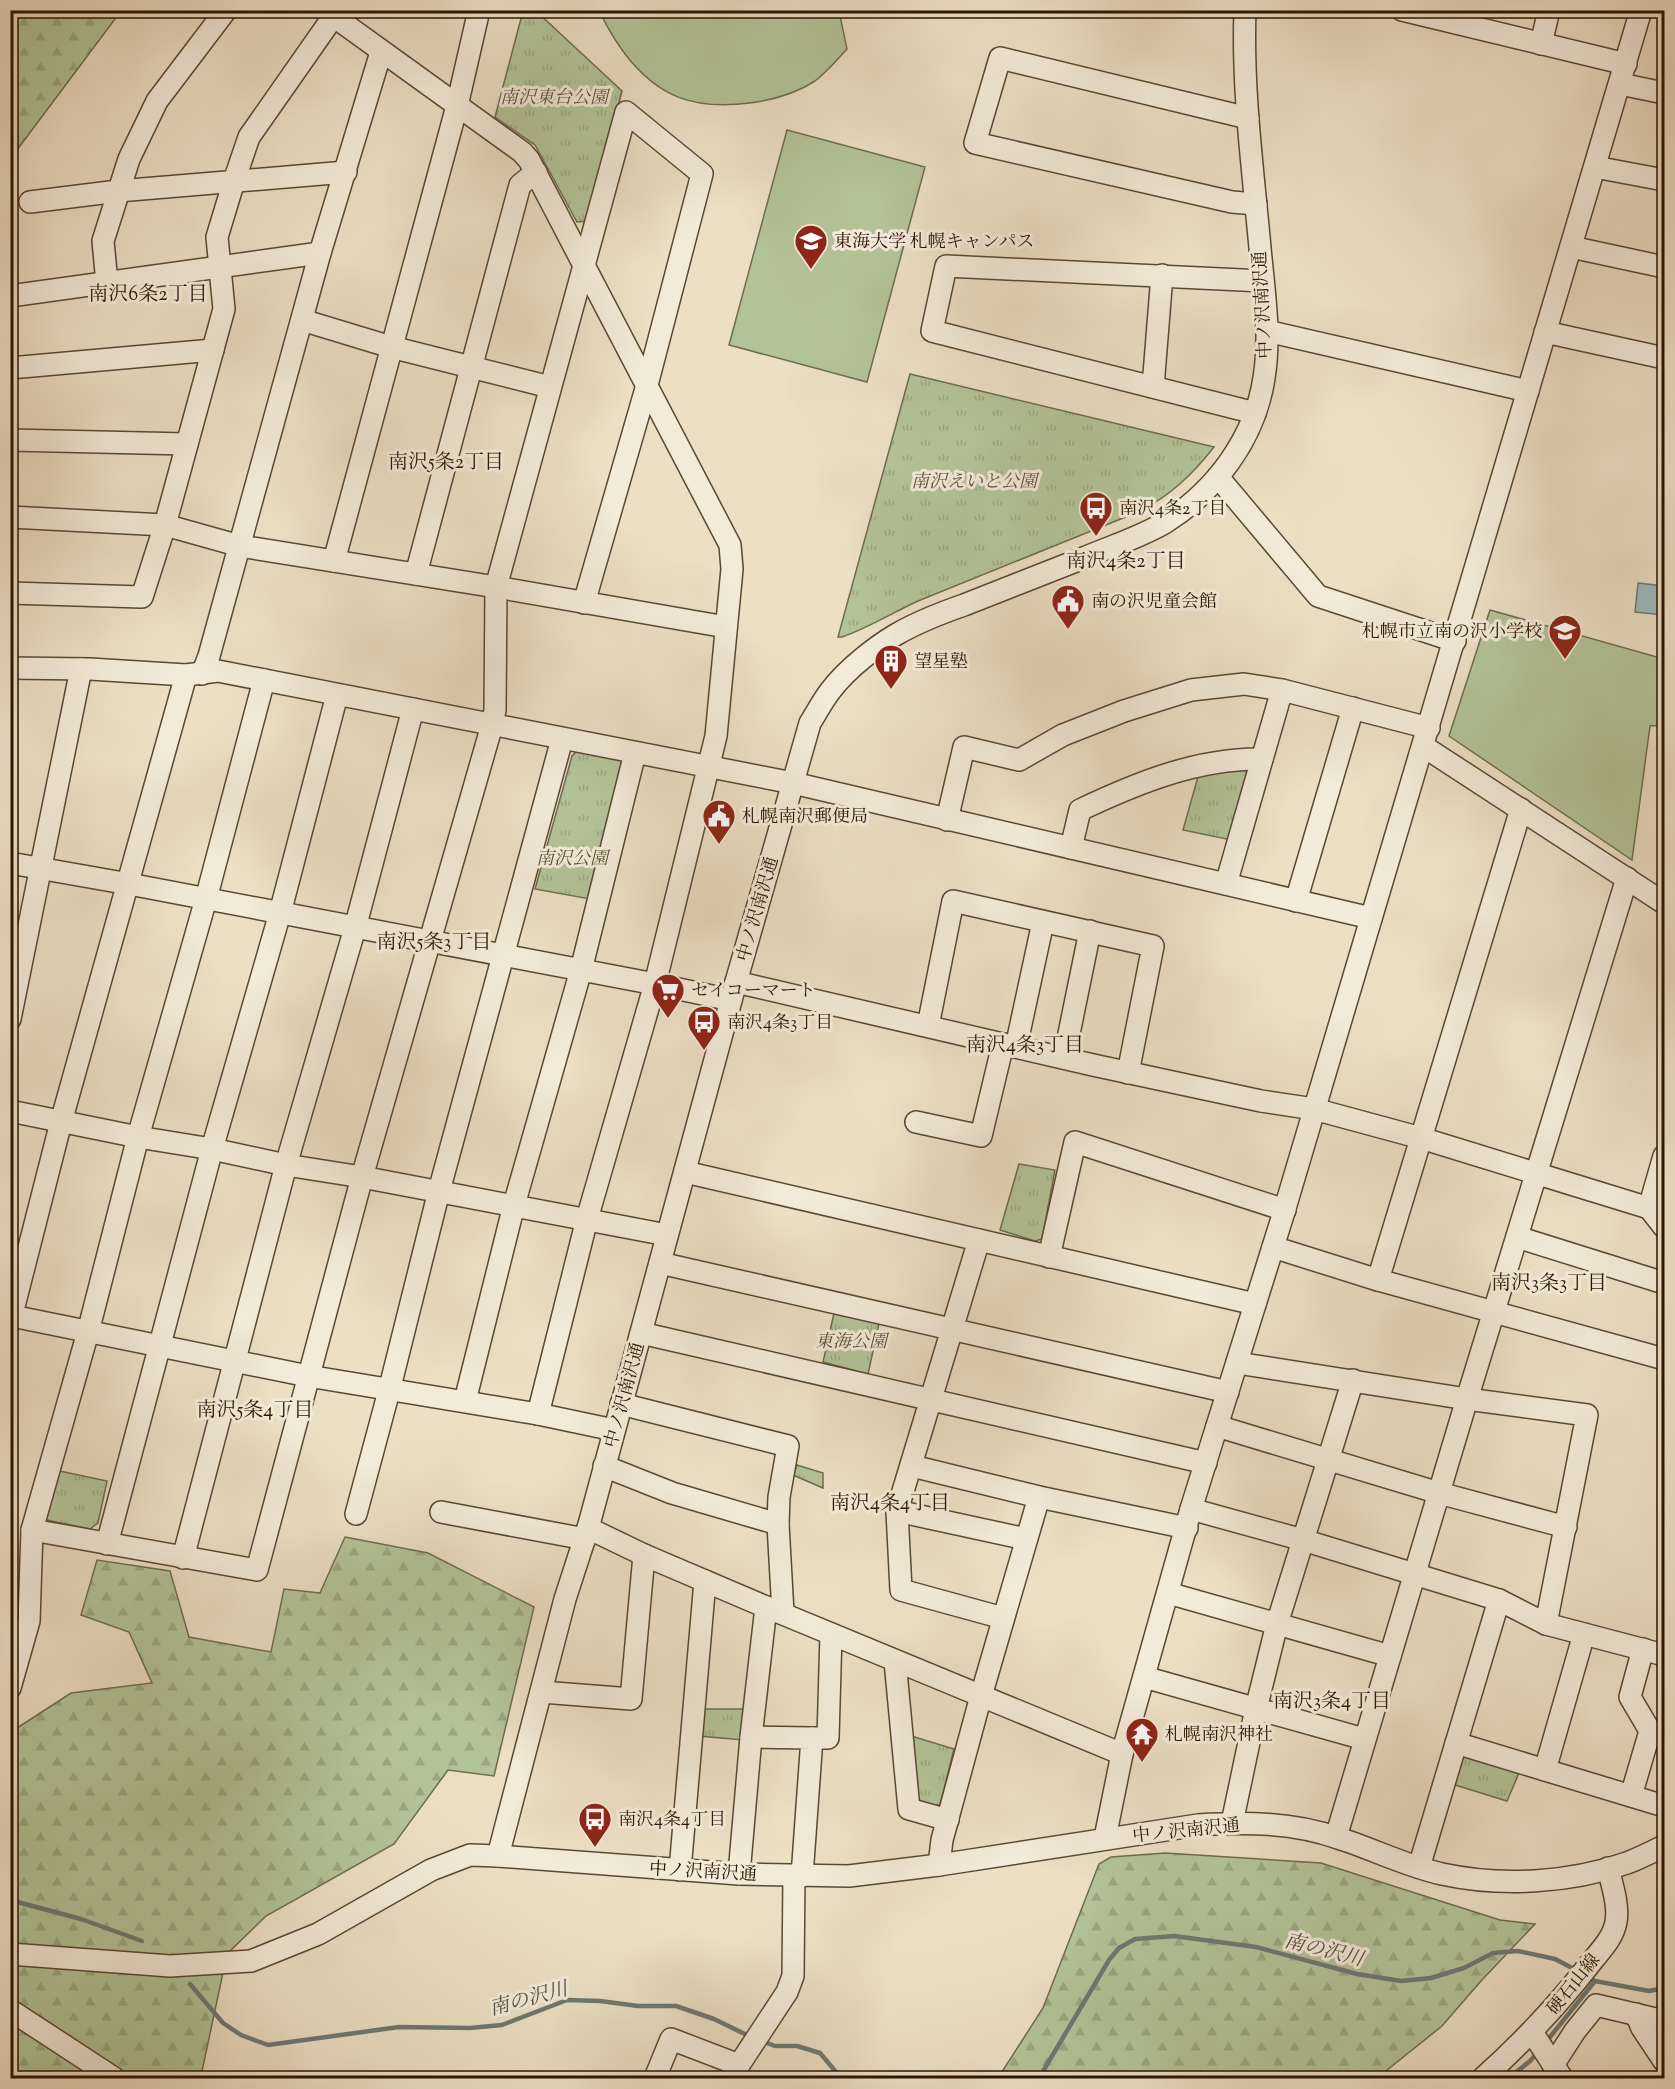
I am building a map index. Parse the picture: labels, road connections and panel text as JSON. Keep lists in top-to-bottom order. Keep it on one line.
{"streets":{"street":["中ノ沢南沢通","硬石山線"]},"crossings":[["中ノ沢南沢通","硬石山線"]],"districts":["南沢6条2丁目","南沢5条2丁目","南沢4条2丁目","南沢5条3丁目","南沢4条3丁目","南沢3条3丁目","南沢5条4丁目","南沢4条4丁目","南沢3条4丁目"],"water":["南の沢川"],"parks":["南沢東台公園","南沢えいと公園","南沢公園","東海公園"],"places":{"school or university":["東海大学 札幌キャンパス","札幌市立南の沢小学校"],"bus stop":["南沢4条2丁目","南沢4条3丁目","南沢4条4丁目"],"public building":["南の沢児童会館","札幌南沢郵便局"],"building":["望星塾"],"supermarket":["セイコーマート"],"temple":["札幌南沢神社"]}}
